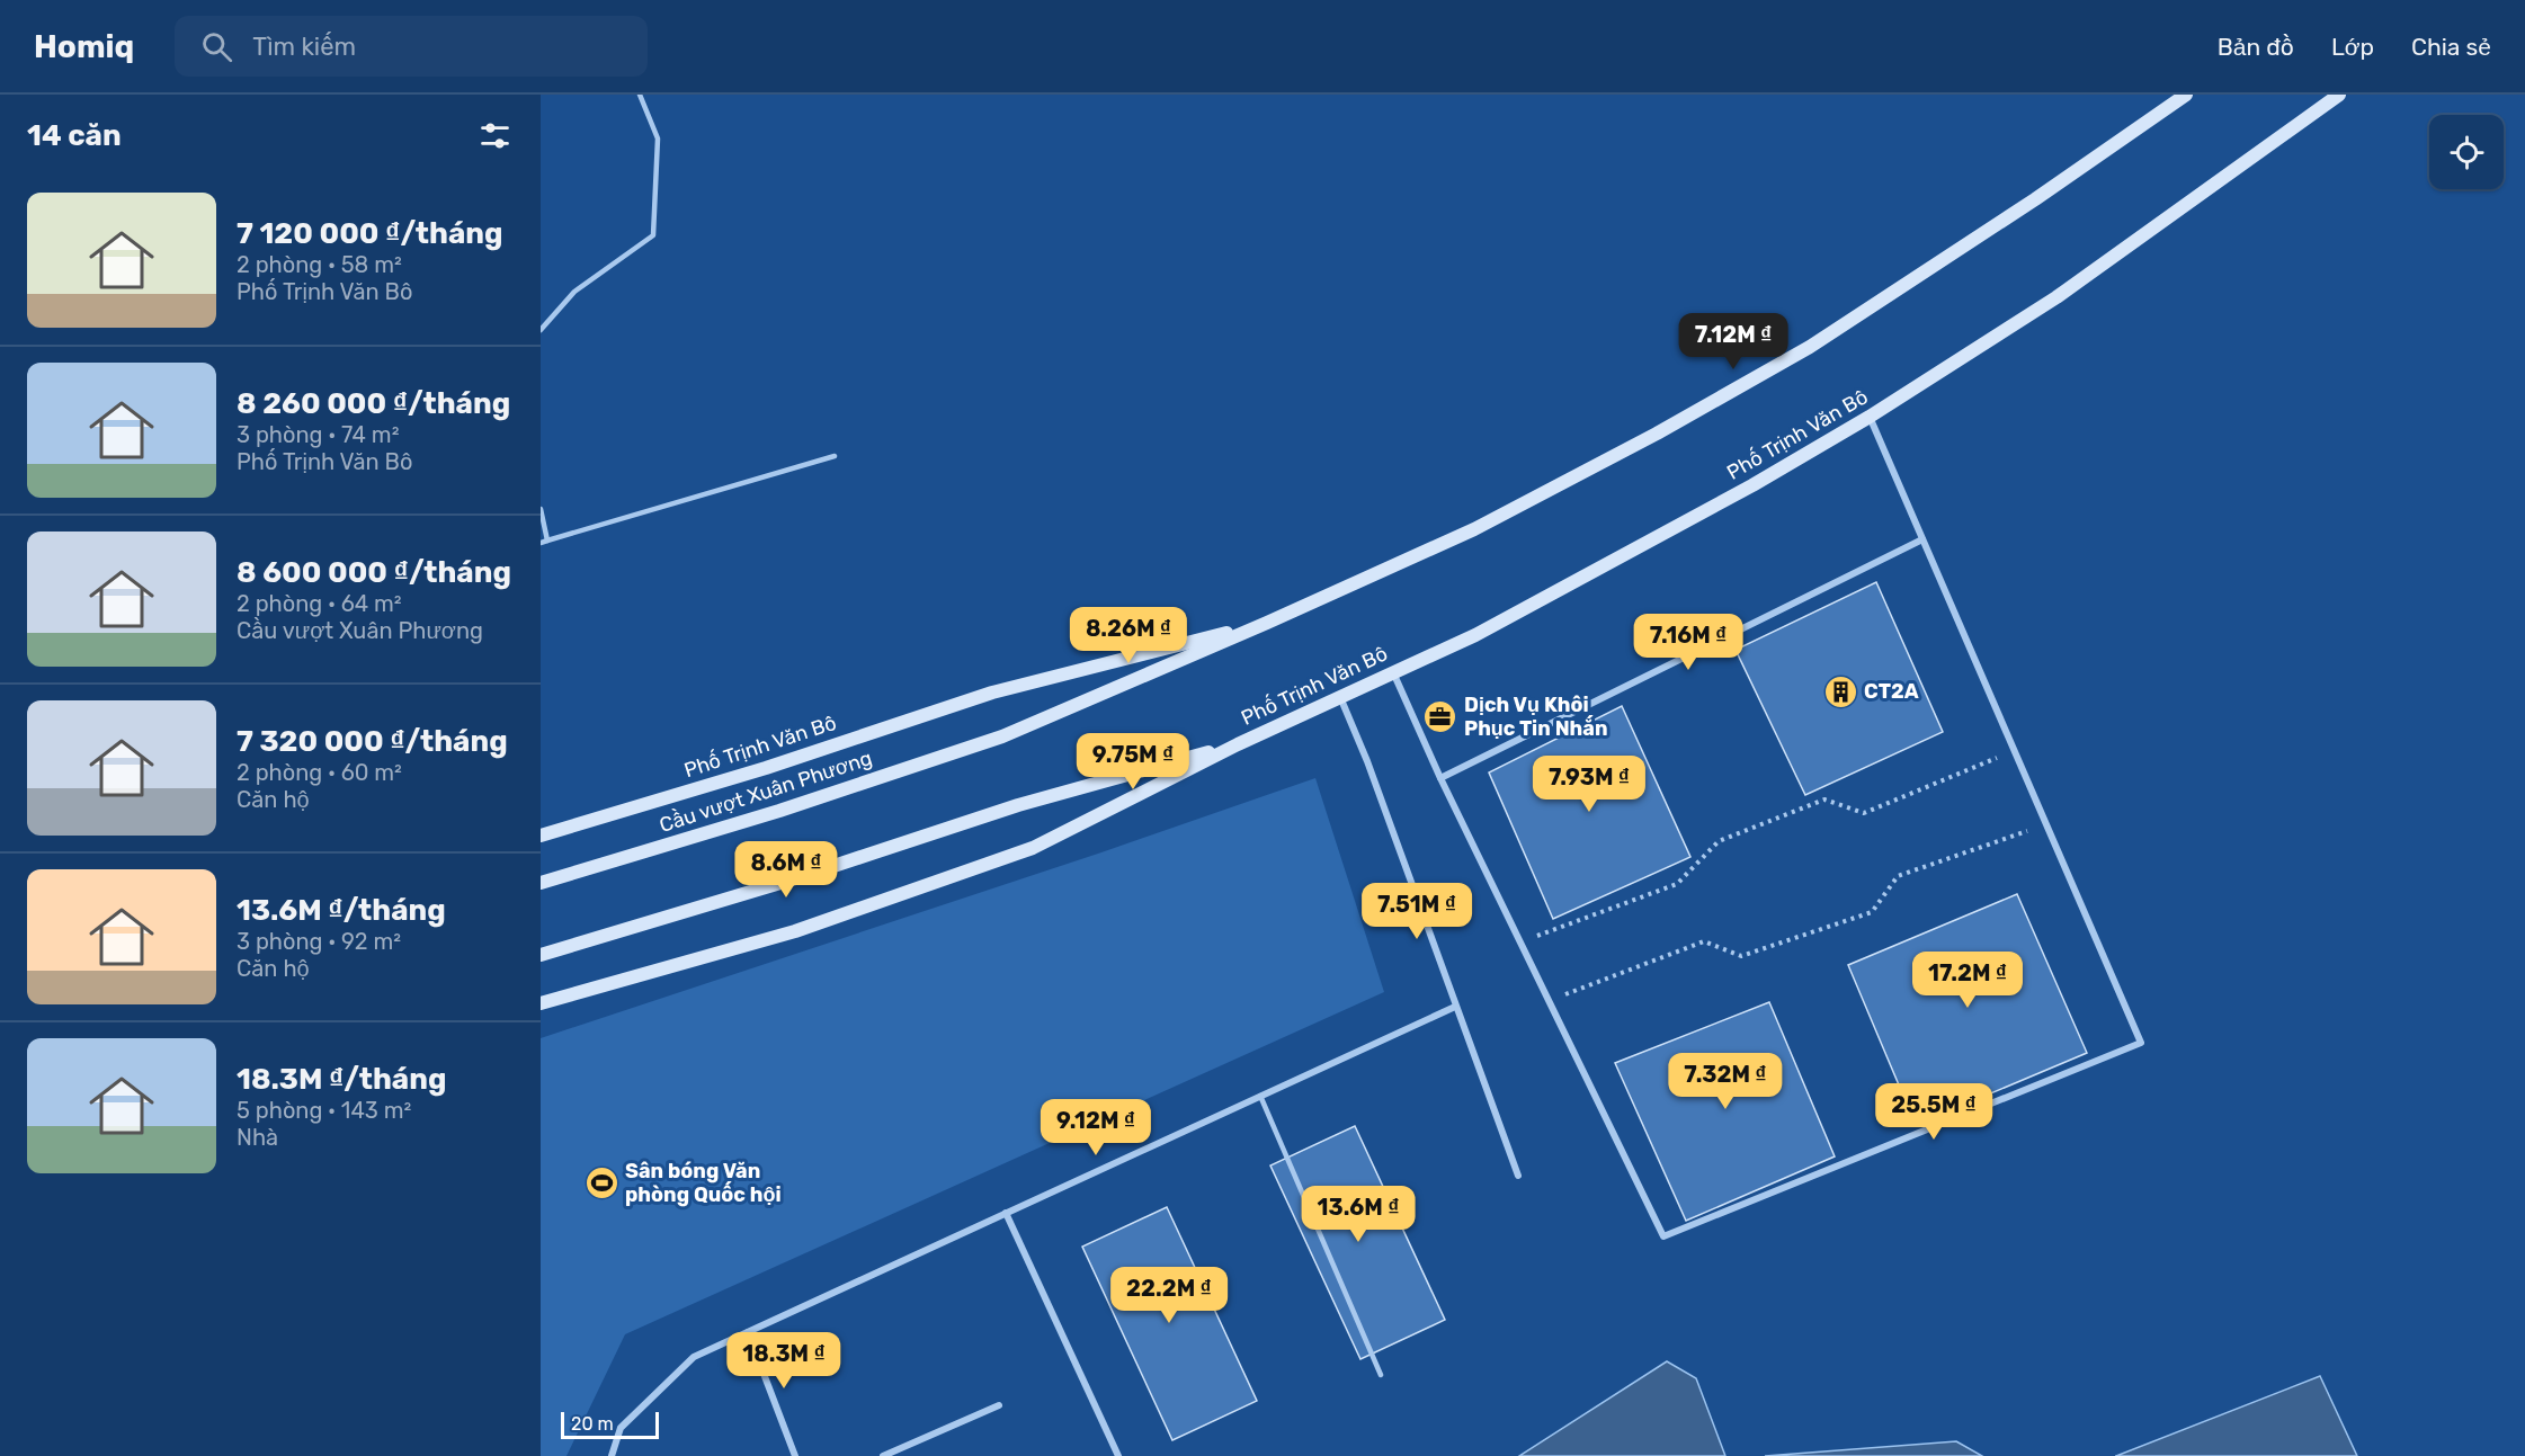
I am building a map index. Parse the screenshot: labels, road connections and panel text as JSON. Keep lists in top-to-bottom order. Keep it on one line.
{"streets":{"main road":["Phố Trịnh Văn Bô","Cầu vượt Xuân Phương"]},"crossings":[["Phố Trịnh Văn Bô","Cầu vượt Xuân Phương"]],"places":{"building":["CT2A"],"office":["Dịch Vụ Khôi Phục Tin Nhắn"],"sports":["Sân bóng Văn phòng Quốc hội"]},"scale_bar":"20 m","page":{"header":"Homiq","search":"Tìm kiếm","nav":["Bản đồ","Lớp","Chia sẻ"],"heading":"14 căn","list":[{"name":"7 120 000 ₫/tháng","note":"2 phòng · 58 m² · Phố Trịnh Văn Bô"},{"name":"8 260 000 ₫/tháng","note":"3 phòng · 74 m² · Phố Trịnh Văn Bô"},{"name":"8 600 000 ₫/tháng","note":"2 phòng · 64 m² · Cầu vượt Xuân Phương"},{"name":"7 320 000 ₫/tháng","note":"2 phòng · 60 m² · Căn hộ"},{"name":"13.6M ₫/tháng","note":"3 phòng · 92 m² · Căn hộ"},{"name":"18.3M ₫/tháng","note":"5 phòng · 143 m² · Nhà"}],"price":["7.12M ₫","8.26M ₫","7.16M ₫","9.75M ₫","7.93M ₫","8.6M ₫","7.51M ₫","17.2M ₫","7.32M ₫","25.5M ₫","9.12M ₫","13.6M ₫","22.2M ₫","18.3M ₫"],"scale":"20 m"}}
